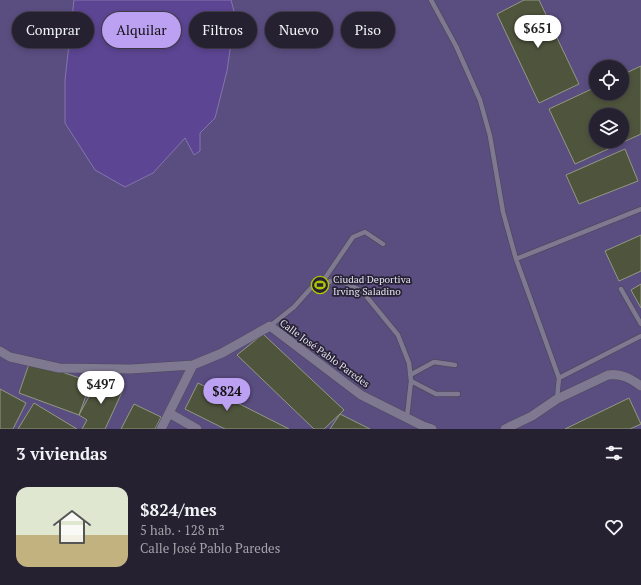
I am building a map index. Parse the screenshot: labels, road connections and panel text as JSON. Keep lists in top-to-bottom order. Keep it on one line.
{"streets":{"street":["Calle José Pablo Paredes"]},"places":{"sports":["Ciudad Deportiva Irving Saladino"]},"page":{"chip":["Comprar","Alquilar","Filtros","Nuevo","Piso"],"price":["$651","$497","$824"],"heading":"3 viviendas","list":[{"name":"$824/mes","note":"5 hab. · 128 m² · Calle José Pablo Paredes"}]}}
